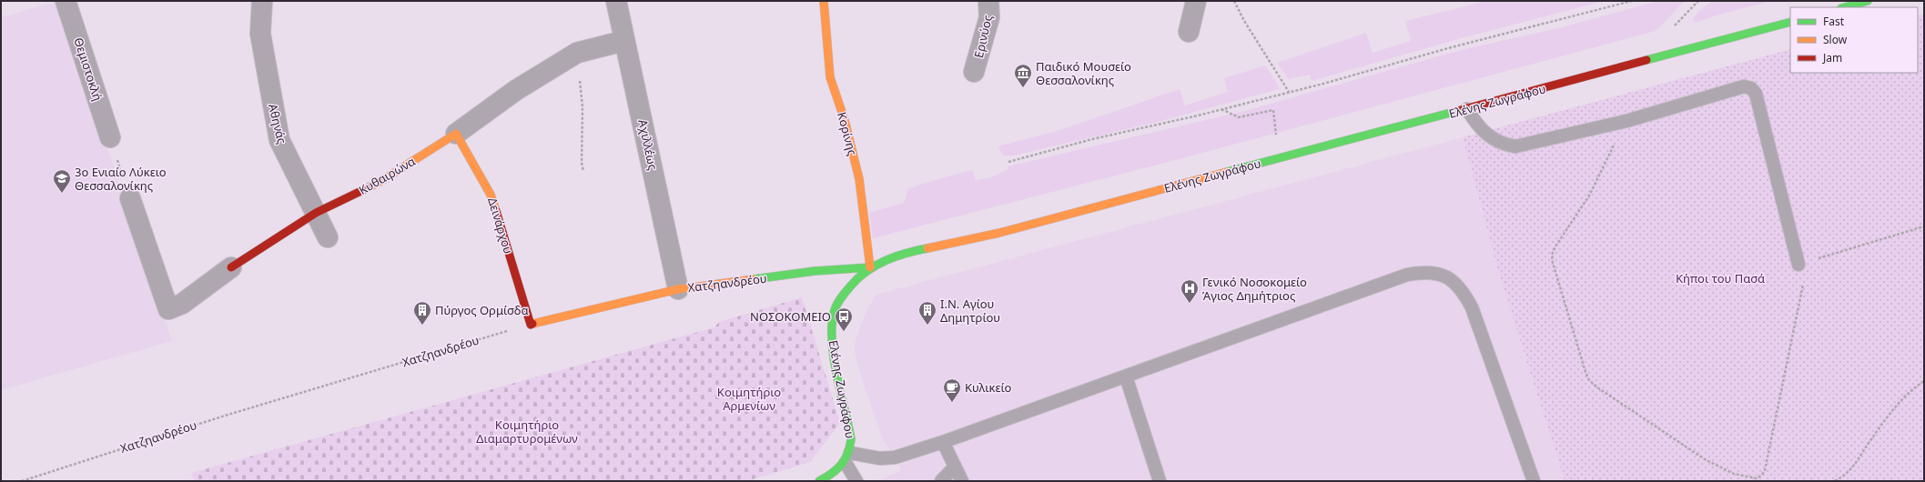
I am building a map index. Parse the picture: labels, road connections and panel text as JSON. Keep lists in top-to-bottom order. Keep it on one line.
{"streets":{"main road":["Ελένης Ζωγράφου","Κορίνης","Κυθαιρώνα","Δεινάρχου","Χατζηανδρέου"],"street":["Ερινύος","Θεμιστοκλή","Αθηνάς","Αχιλλέως"]},"crossings":[["Ελένης Ζωγράφου","Κορίνης"],["Ελένης Ζωγράφου","Χατζηανδρέου"],["Αθηνάς","Κυθαιρώνα"],["Κορίνης","Χατζηανδρέου"],["Αχιλλέως","Χατζηανδρέου"],["Κυθαιρώνα","Δεινάρχου"],["Δεινάρχου","Χατζηανδρέου"]],"parks":["Κήποι του Πασά","Κοιμητήριο Αρμενίων","Κοιμητήριο Διαμαρτυρομένων"],"places":{"museum":["Παιδικό Μουσείο Θεσσαλονίκης"],"school or university":["3o Ενιαίο Λύκειο Θεσσαλονίκης"],"hospital":["Γενικό Νοσοκομείο Άγιος Δημήτριος"],"building":["Πύργος Ορμίσδα","Ι.Ν. Αγίου Δημητρίου"],"bus stop":["ΝΟΣΟΚΟΜΕΙΟ"],"cafe":["Κυλικείο"]},"legend":["Fast","Slow","Jam"]}
